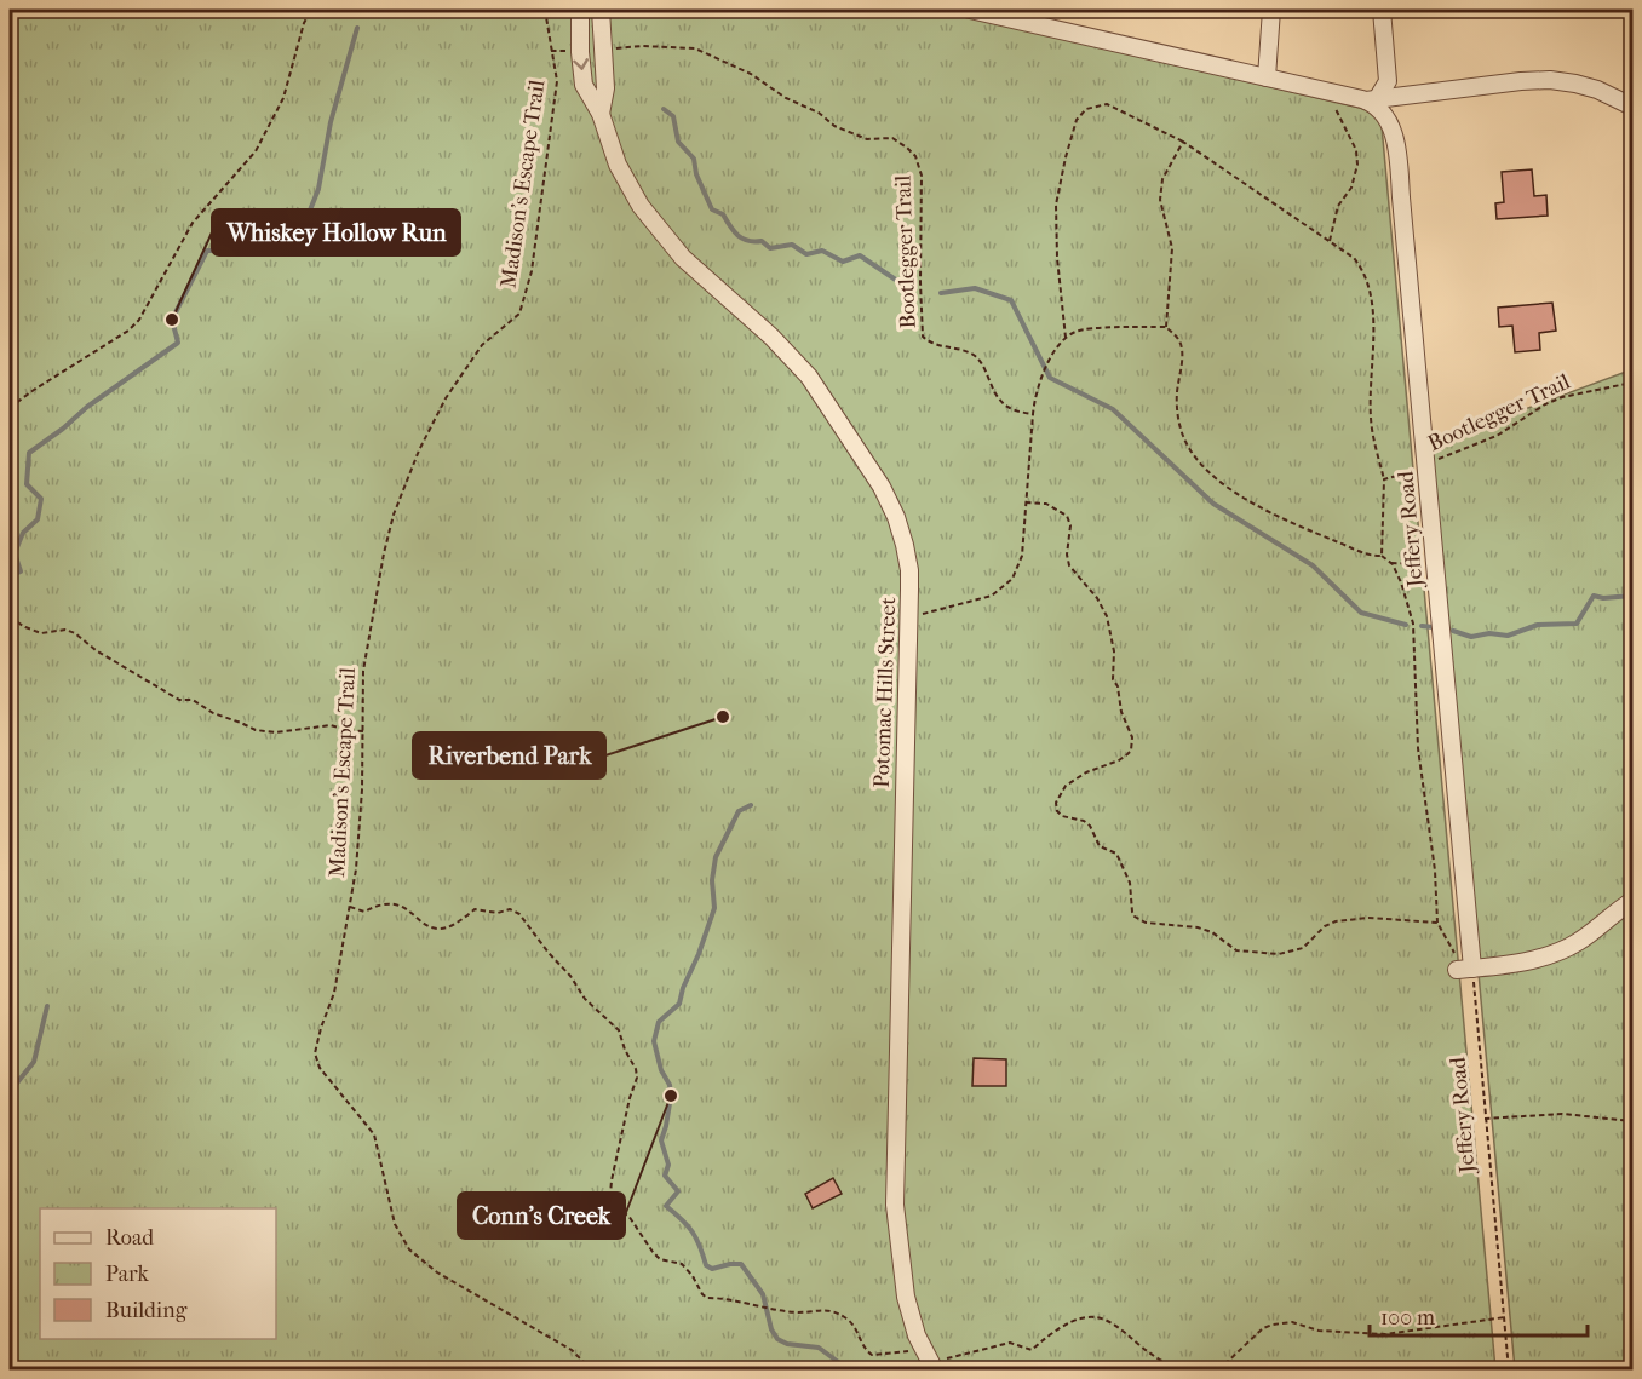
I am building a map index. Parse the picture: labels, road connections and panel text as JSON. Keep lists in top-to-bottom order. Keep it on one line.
{"streets":{"street":["Jeffery Road","Potomac Hills Street"],"path":["Madison's Escape Trail","Bootlegger Trail"]},"crossings":[["Bootlegger Trail","Jeffery Road"],["Bootlegger Trail","Potomac Hills Street"]],"places":["Whiskey Hollow Run","Riverbend Park","Conn's Creek"],"legend":["Road","Park","Building"],"scale_bar":"100 m"}
